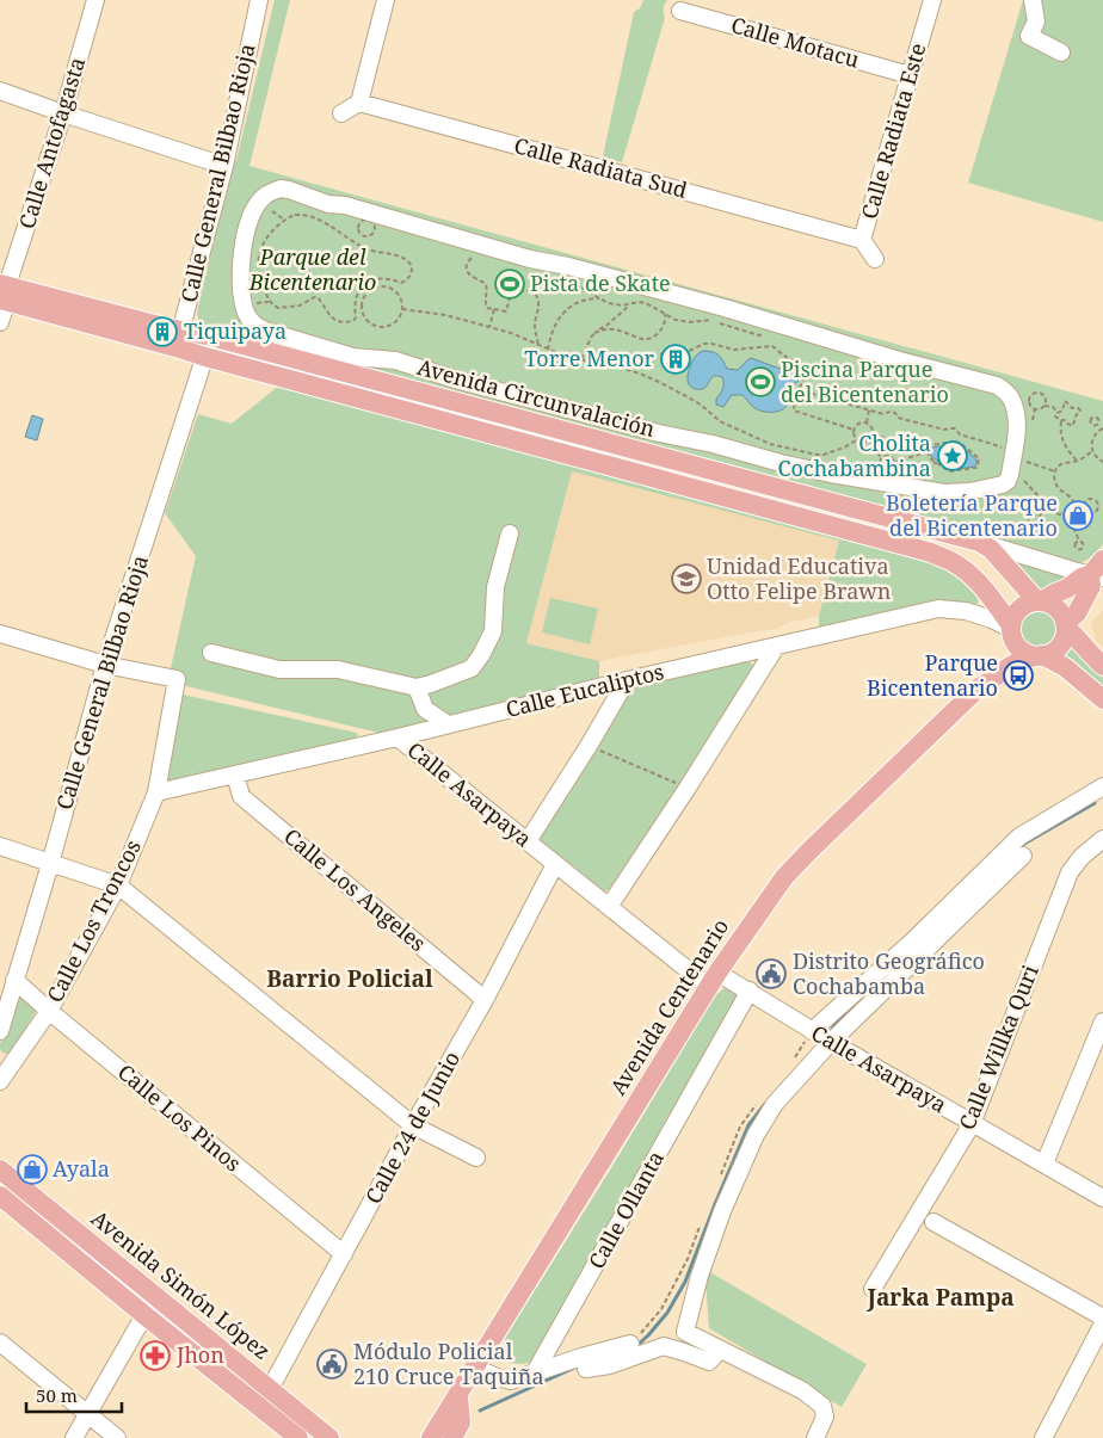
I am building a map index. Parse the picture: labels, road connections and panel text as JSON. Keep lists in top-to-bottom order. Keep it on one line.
{"streets":{"main road":["Avenida Circunvalación","Avenida Centenario","Avenida Simón López"],"street":["Calle Motacu","Calle Radiata Este","Calle Antofagasta","Calle Radiata Sud","Calle General Bilbao Rioja","Calle Eucaliptos","Calle Asarpaya","Calle Los Angeles","Calle Los Troncos","Calle Willka Quri","Calle Los Pinos","Calle 24 de Junio","Calle Ollanta"]},"crossings":[["Calle Motacu","Calle Radiata Este"],["Calle Radiata Este","Calle Radiata Sud"],["Calle Antofagasta","Avenida Circunvalación"],["Calle General Bilbao Rioja","Avenida Circunvalación"],["Calle General Bilbao Rioja","Calle Los Troncos"],["Calle General Bilbao Rioja","Calle Los Pinos"],["Avenida Circunvalación","Calle Eucaliptos"],["Avenida Circunvalación","Avenida Centenario"],["Calle Eucaliptos","Calle Asarpaya"],["Calle Eucaliptos","Calle Los Angeles"],["Calle Eucaliptos","Calle Los Troncos"],["Calle Eucaliptos","Avenida Centenario"],["Calle Asarpaya","Avenida Centenario"],["Calle Asarpaya","Calle Willka Quri"],["Calle Asarpaya","Calle 24 de Junio"],["Calle Asarpaya","Calle Ollanta"],["Calle Los Angeles","Calle 24 de Junio"],["Calle Los Troncos","Calle Los Pinos"],["Calle Los Pinos","Calle 24 de Junio"],["Calle 24 de Junio","Avenida Simón López"]],"districts":["Barrio Policial","Jarka Pampa"],"parks":["Parque del Bicentenario"],"places":{"sports":["Pista de Skate","Piscina Parque del Bicentenario"],"building":["Tiquipaya","Torre Menor"],"place":["Cholita Cochabambina"],"shop":["Boletería Parque del Bicentenario","Ayala"],"school or university":["Unidad Educativa Otto Felipe Brawn"],"bus stop":["Parque Bicentenario"],"public building":["Distrito Geográfico Cochabamba","Módulo Policial 210 Cruce Taquiña"],"pharmacy":["Jhon"]},"scale_bar":"50 m"}
